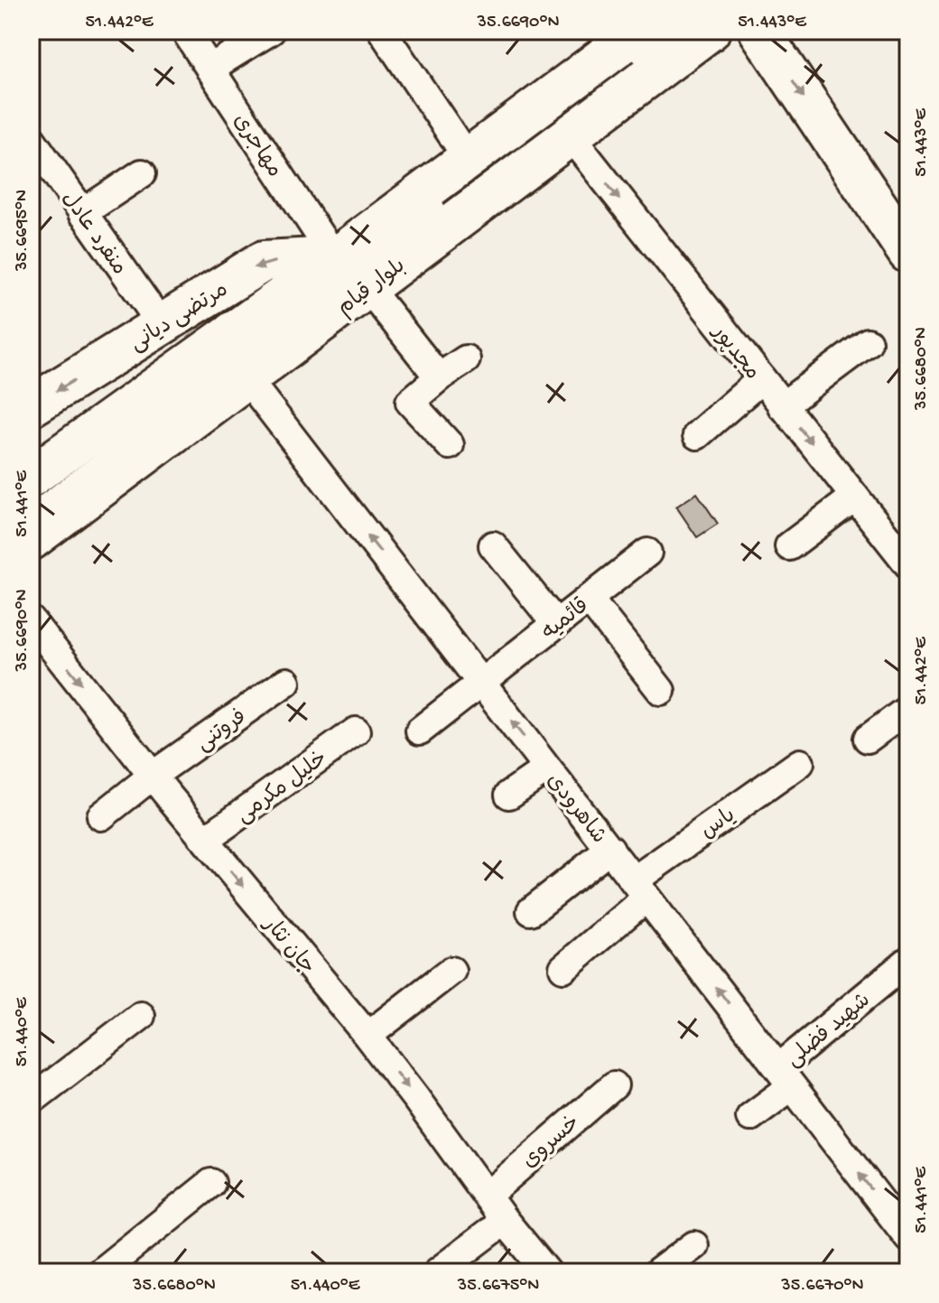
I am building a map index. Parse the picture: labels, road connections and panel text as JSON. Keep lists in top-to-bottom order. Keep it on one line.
{"streets":{"main road":["بلوار قیام","مرتضی دیانی"],"street":["مهاجری","منفرد عادل","مجدپور","قائمیه","فروتنی","خلیل مکرمی","شاهرودی","یاس","جان نثار","شهید فضلی","خسروی"]},"crossings":[["مهاجری","بلوار قیام"],["مهاجری","مرتضی دیانی"],["منفرد عادل","مرتضی دیانی"],["بلوار قیام","مرتضی دیانی"],["بلوار قیام","مجدپور"],["بلوار قیام","شاهرودی"],["قائمیه","شاهرودی"],["فروتنی","جان نثار"],["خلیل مکرمی","جان نثار"],["شاهرودی","یاس"],["شاهرودی","شهید فضلی"],["جان نثار","خسروی"]],"one_way":["مرتضی دیانی","مجدپور","جان نثار"],"coordinates":["51.442°E","35.6690°N","51.443°E","35.6695°N","35.6680°N","51.441°E","51.440°E","35.6675°N","35.6670°N"]}
